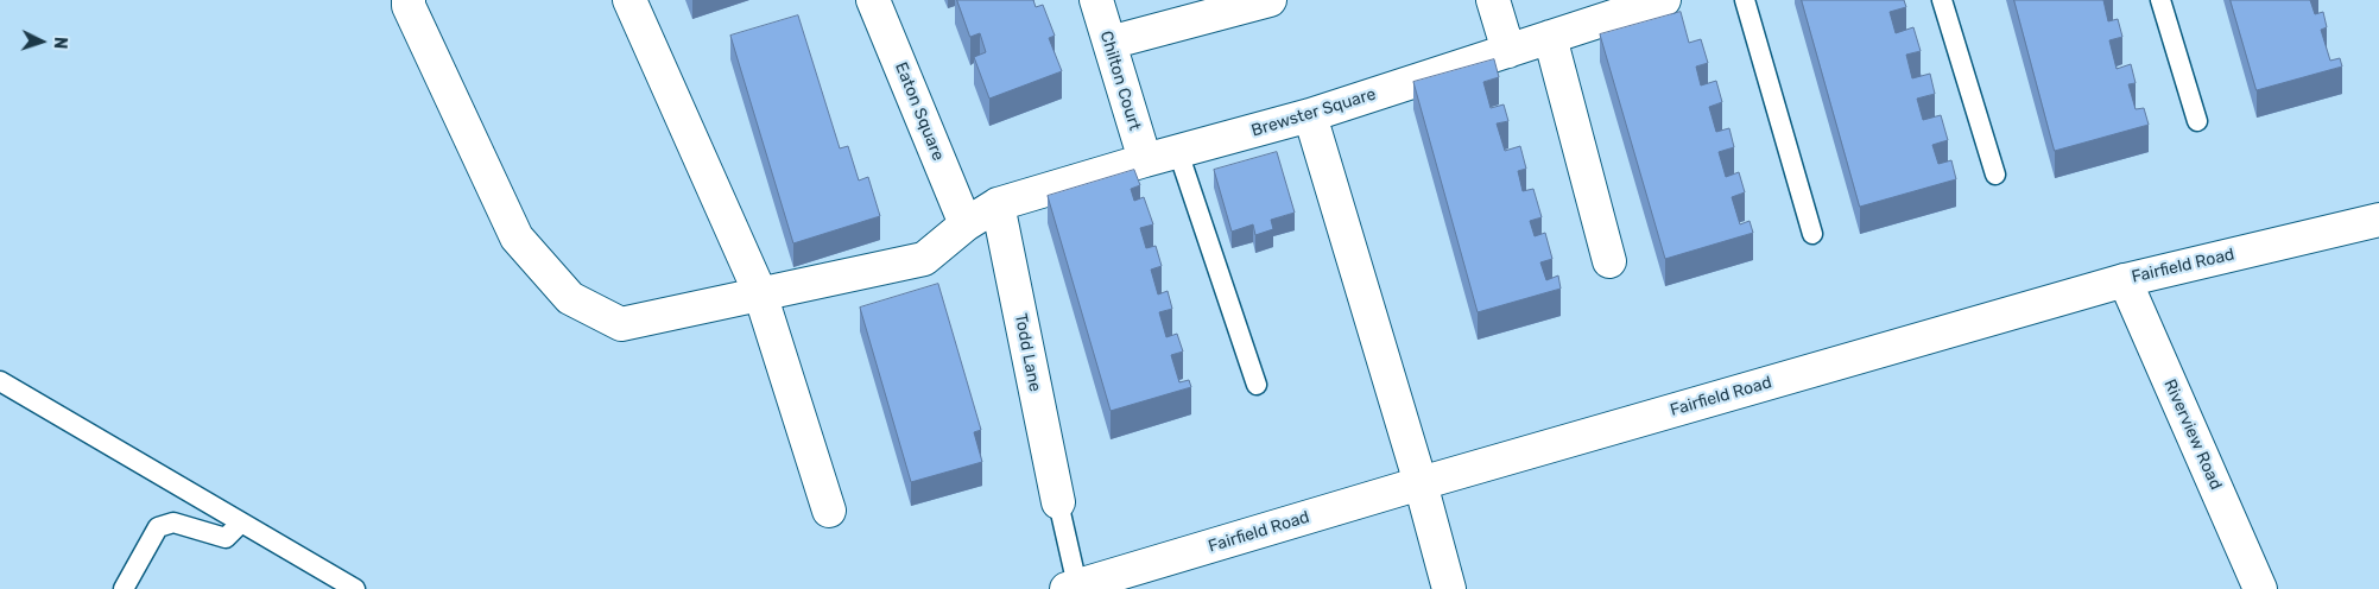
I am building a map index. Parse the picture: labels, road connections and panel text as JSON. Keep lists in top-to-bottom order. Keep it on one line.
{"streets":{"street":["Chilton Court","Eaton Square","Brewster Square","Fairfield Road","Todd Lane","Riverview Road"]},"crossings":[["Chilton Court","Brewster Square"],["Eaton Square","Brewster Square"],["Brewster Square","Todd Lane"],["Fairfield Road","Riverview Road"]],"north":"right"}
